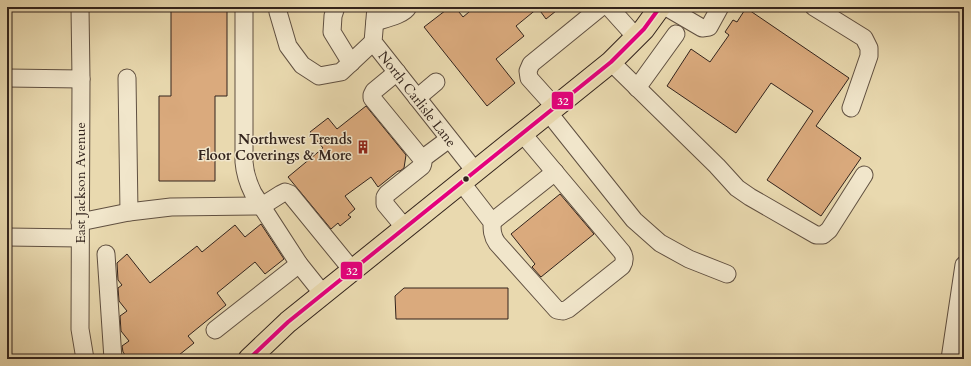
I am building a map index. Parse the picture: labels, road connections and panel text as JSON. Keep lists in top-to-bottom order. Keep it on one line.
{"streets":{"street":["North Carlisle Lane","East Jackson Avenue"]},"places":{"building":["Northwest Trends Floor Coverings & More"]},"lines":["transit line 32"]}
